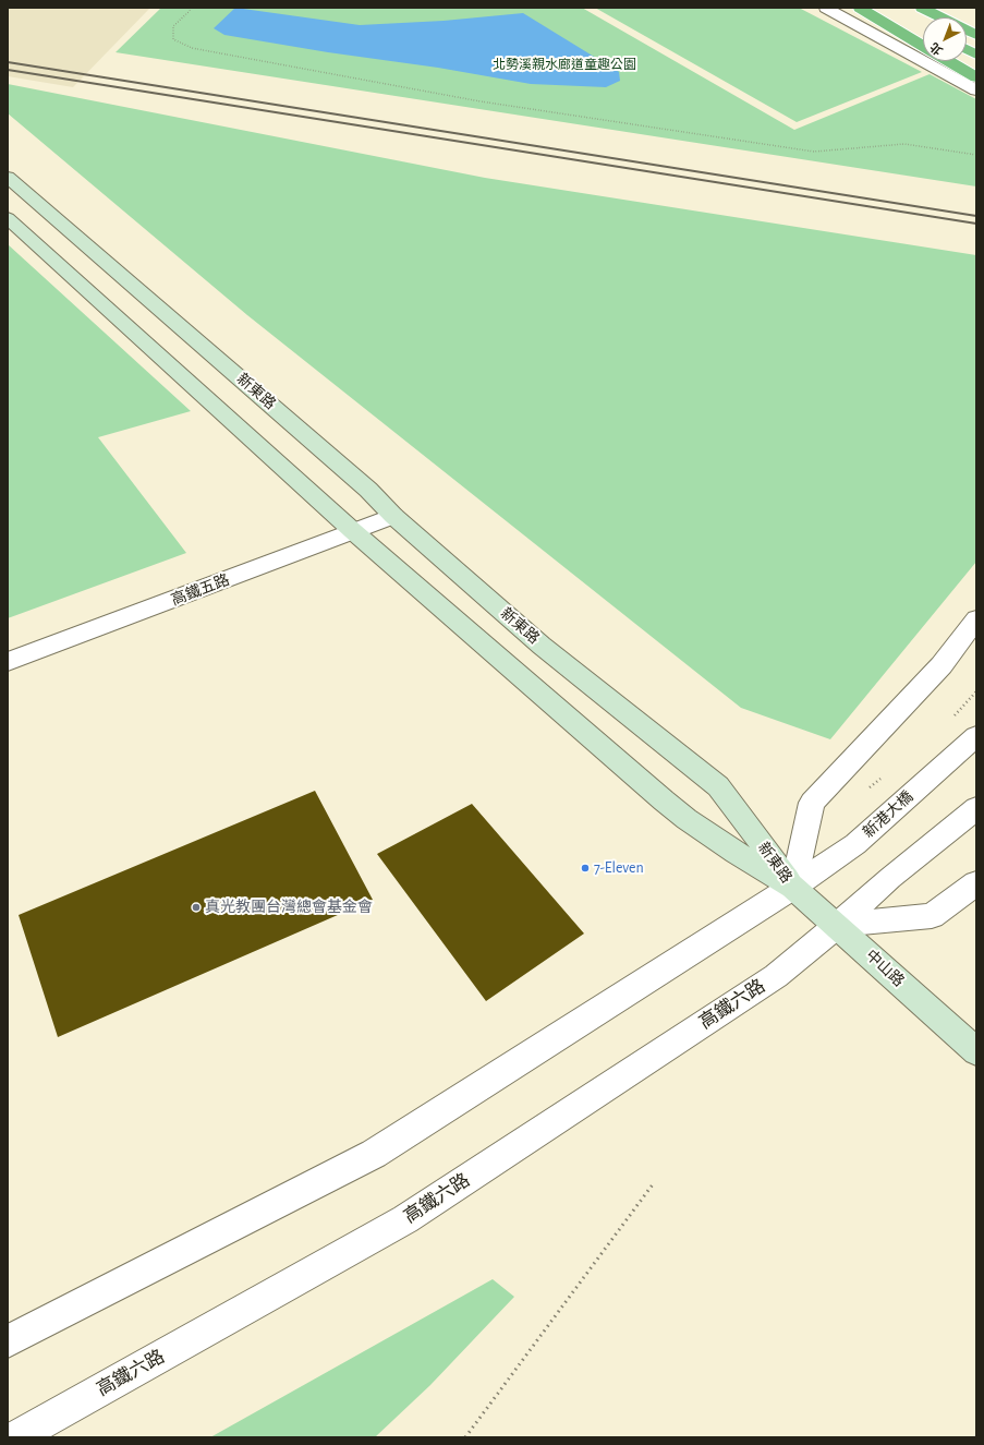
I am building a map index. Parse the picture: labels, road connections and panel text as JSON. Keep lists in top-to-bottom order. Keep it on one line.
{"streets":{"main road":["新東路","中山路"],"street":["高鐵五路","新港大橋","高鐵六路"]},"crossings":[["新東路","高鐵五路"],["新東路","新港大橋"],["新東路","中山路"],["新港大橋","中山路"],["中山路","高鐵六路"]],"parks":["北勢溪親水廊道童趣公園"],"places":["7-Eleven","真光教團台灣總會基金會"],"north":"bottom left"}
